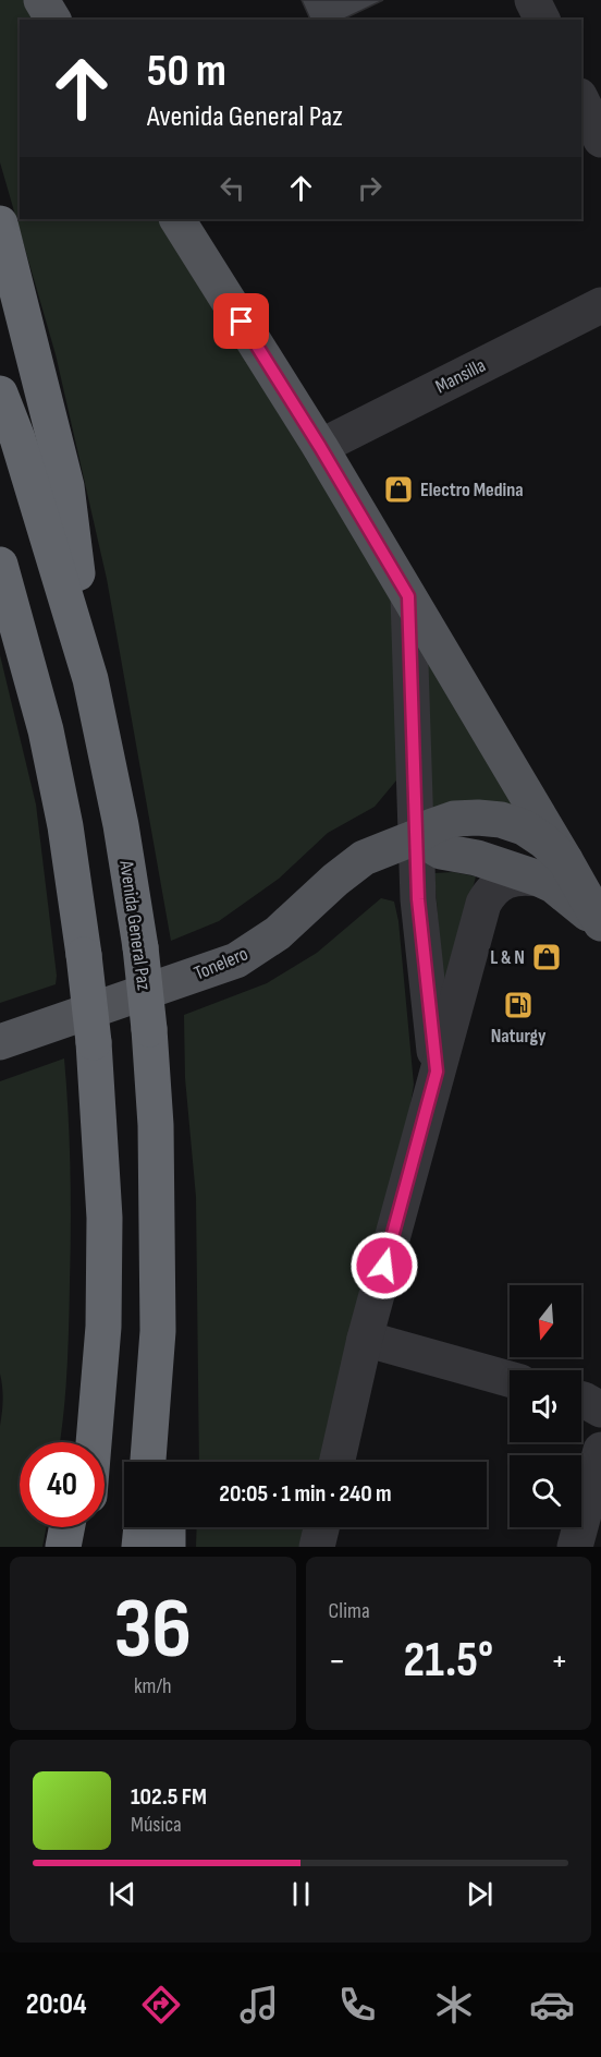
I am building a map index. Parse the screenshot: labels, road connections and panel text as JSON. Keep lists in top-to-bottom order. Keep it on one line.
{"streets":{"highway":["Avenida General Paz"],"main road":["Tonelero"],"street":["Mansilla"]},"places":{"shop":["Electro Medina","L & N"],"fuel station":["Naturgy"]},"north":"bottom","page":{"turn":["50 m","Avenida General Paz"],"limit":"40","trip":"20:05 · 1 min · 240 m","tile":[["36","km/h"],"Clima"],"heat":["−","21.5°","+"],"song":["102.5 FM","Música"],"tabs":"20:04"}}
